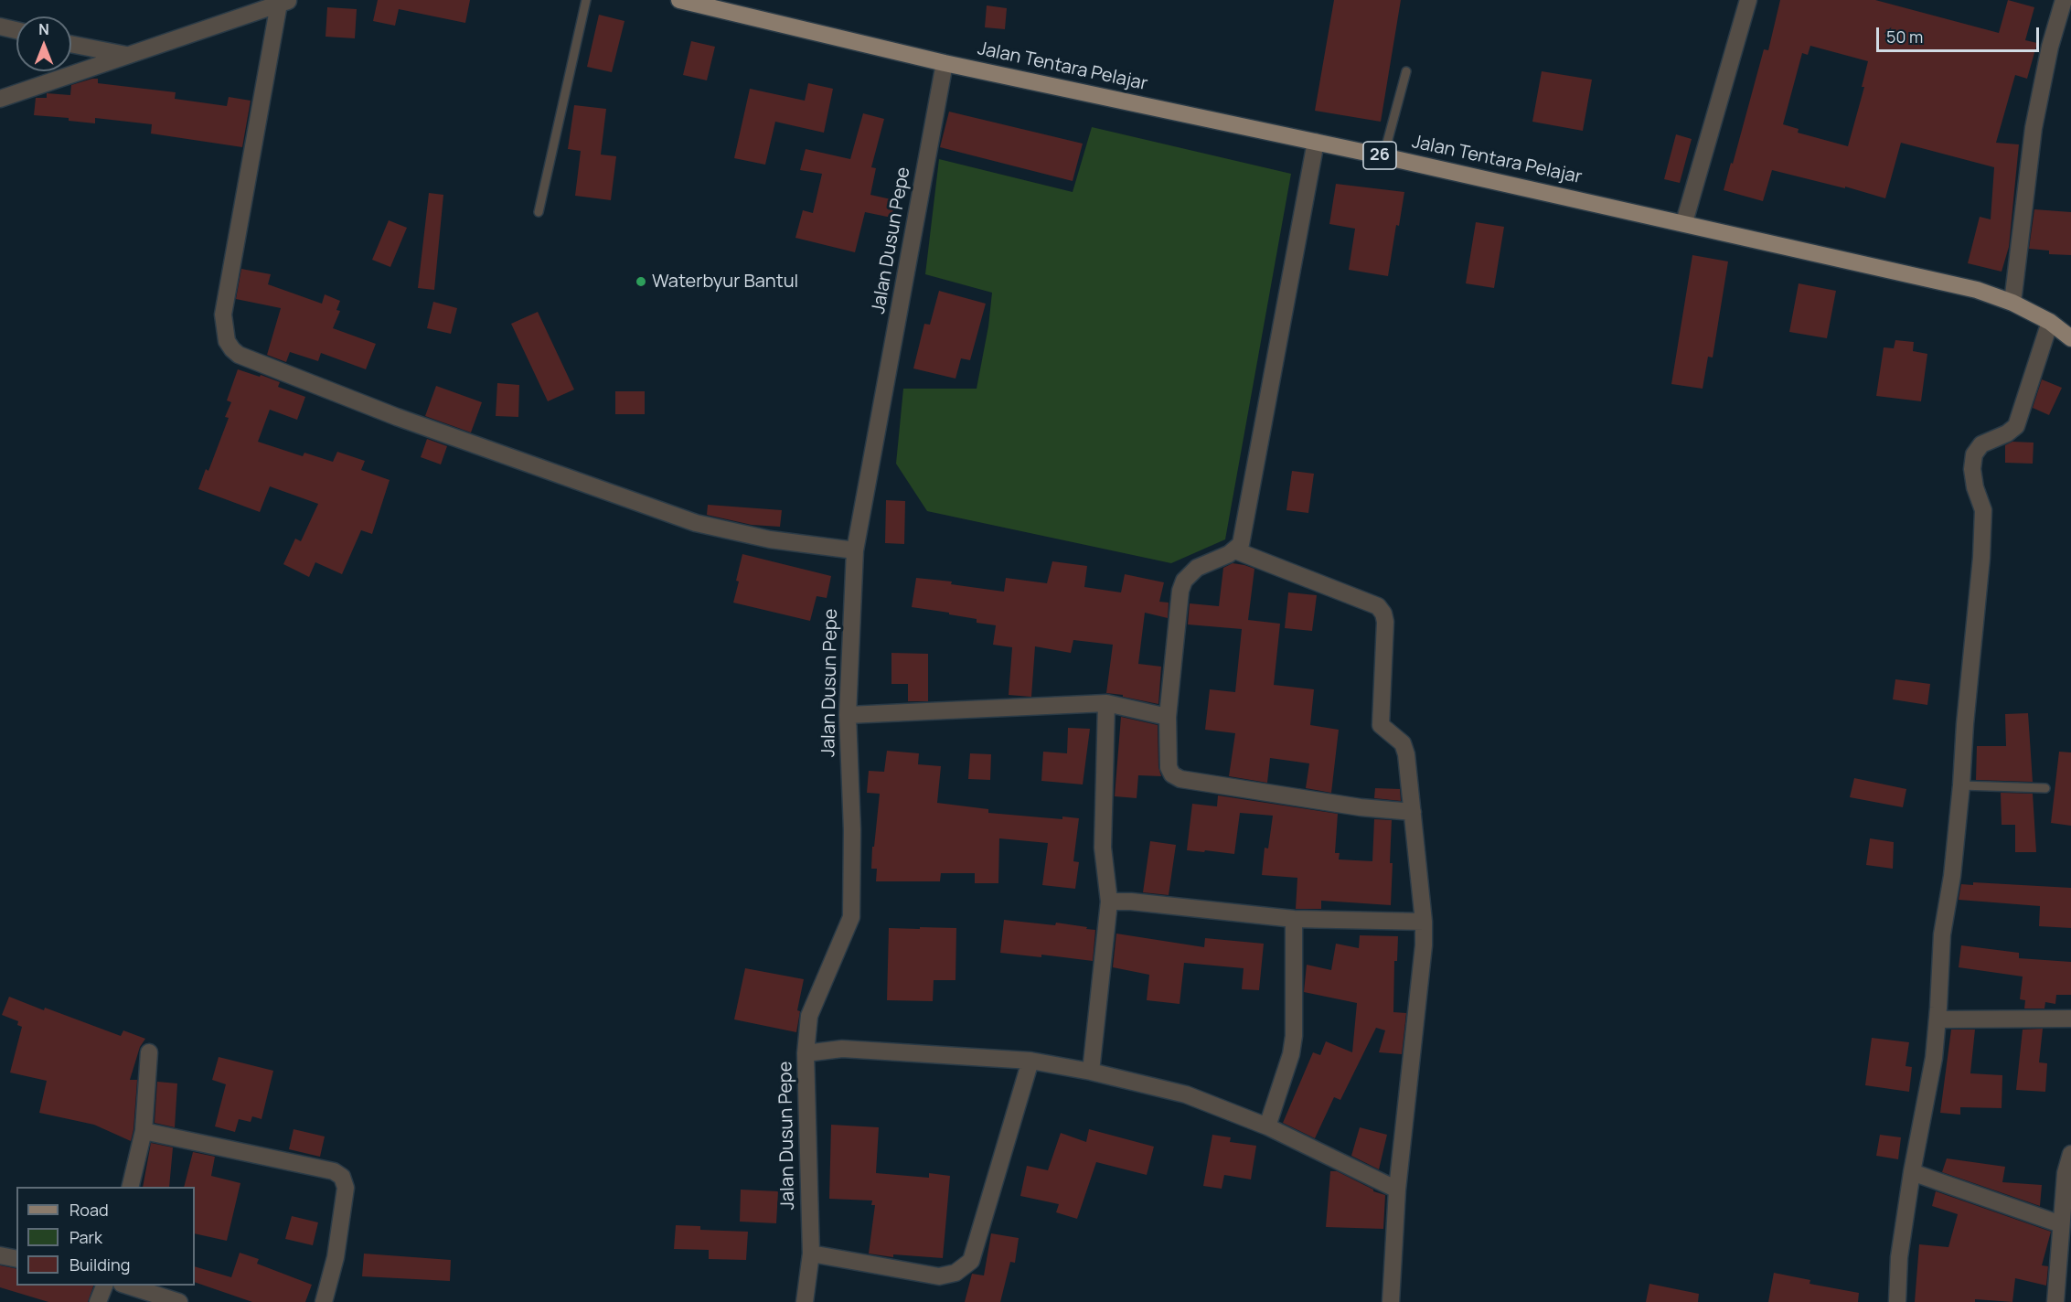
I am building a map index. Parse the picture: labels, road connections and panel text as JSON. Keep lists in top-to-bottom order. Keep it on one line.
{"streets":{"main road":["Jalan Tentara Pelajar","26"],"street":["Jalan Dusun Pepe"]},"crossings":[["Jalan Tentara Pelajar","Jalan Dusun Pepe"]],"places":["Waterbyur Bantul"],"legend":["Road","Park","Building"],"scale_bar":"50 m","north":"top"}
